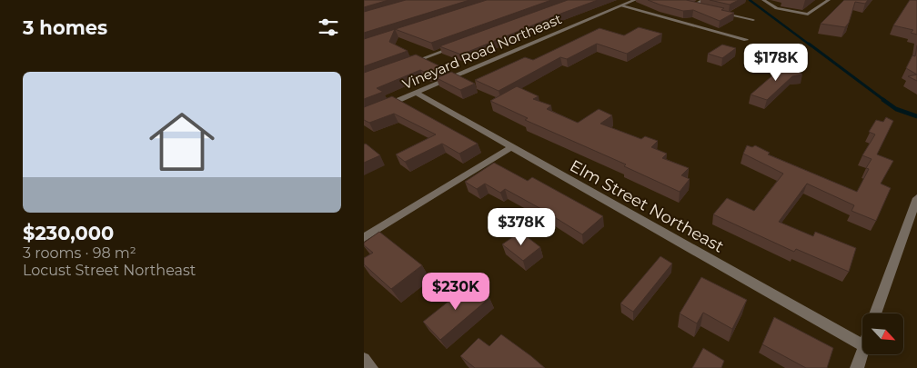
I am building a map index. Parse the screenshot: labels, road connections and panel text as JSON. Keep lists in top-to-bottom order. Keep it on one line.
{"streets":{"street":["Vineyard Road Northeast","Elm Street Northeast"]},"crossings":[["Vineyard Road Northeast","Elm Street Northeast"]],"north":"bottom right","page":{"heading":"3 homes","price":["$178K","$378K","$230K"],"list":[{"name":"$230,000","note":"3 rooms · 98 m² · Locust Street Northeast"}]}}
